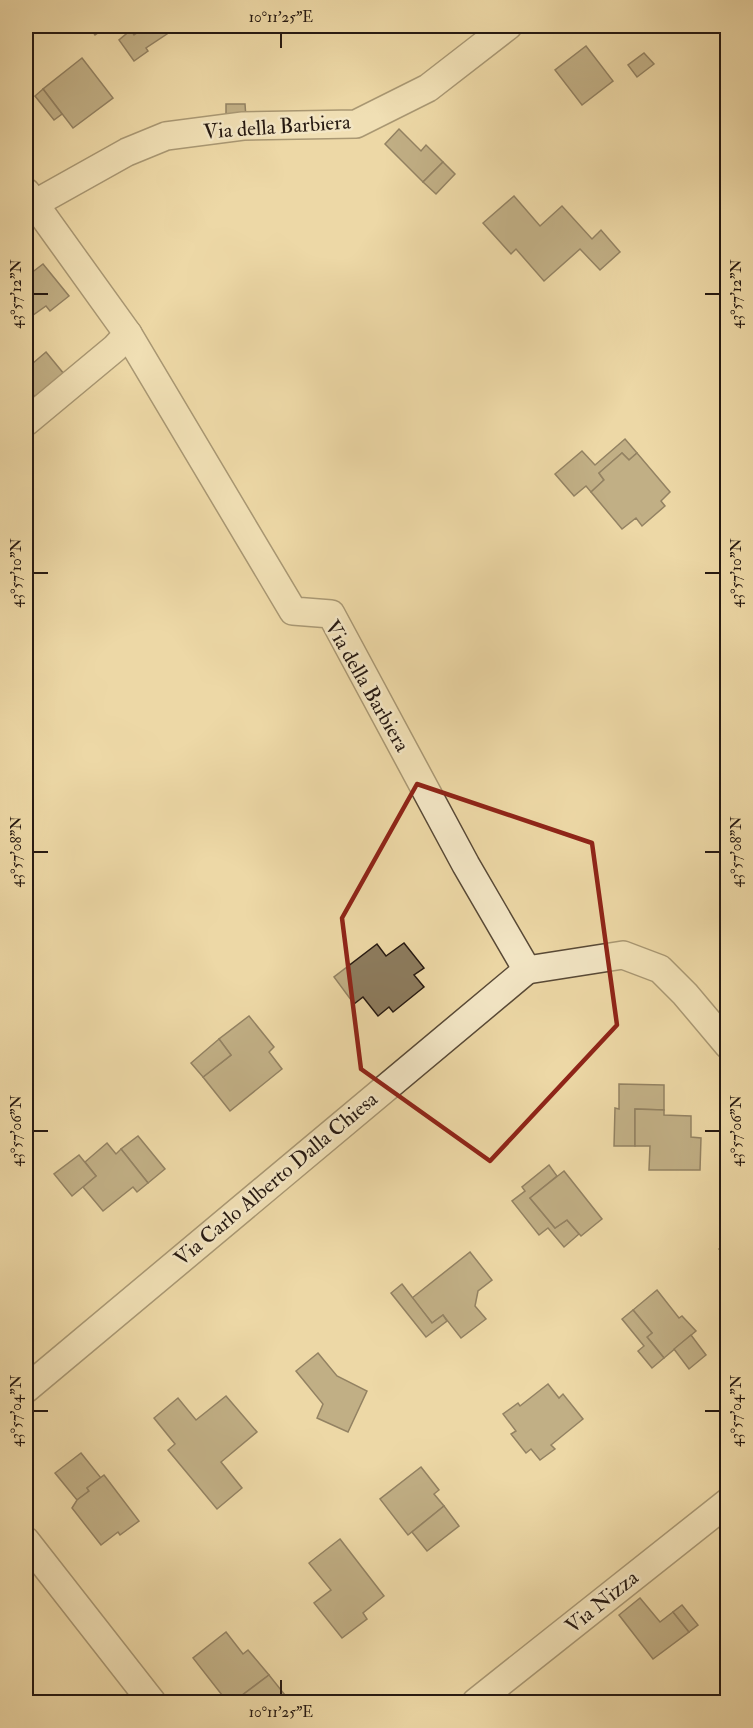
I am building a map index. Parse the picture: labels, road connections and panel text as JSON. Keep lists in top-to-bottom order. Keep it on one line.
{"streets":{"street":["Via della Barbiera","Via Carlo Alberto Dalla Chiesa","Via Nizza"]},"crossings":[["Via della Barbiera","Via Carlo Alberto Dalla Chiesa"]],"coordinates":["10°11'25\"E","43°57'12\"N","43°57'10\"N","43°57'08\"N","43°57'06\"N","43°57'04\"N"]}
